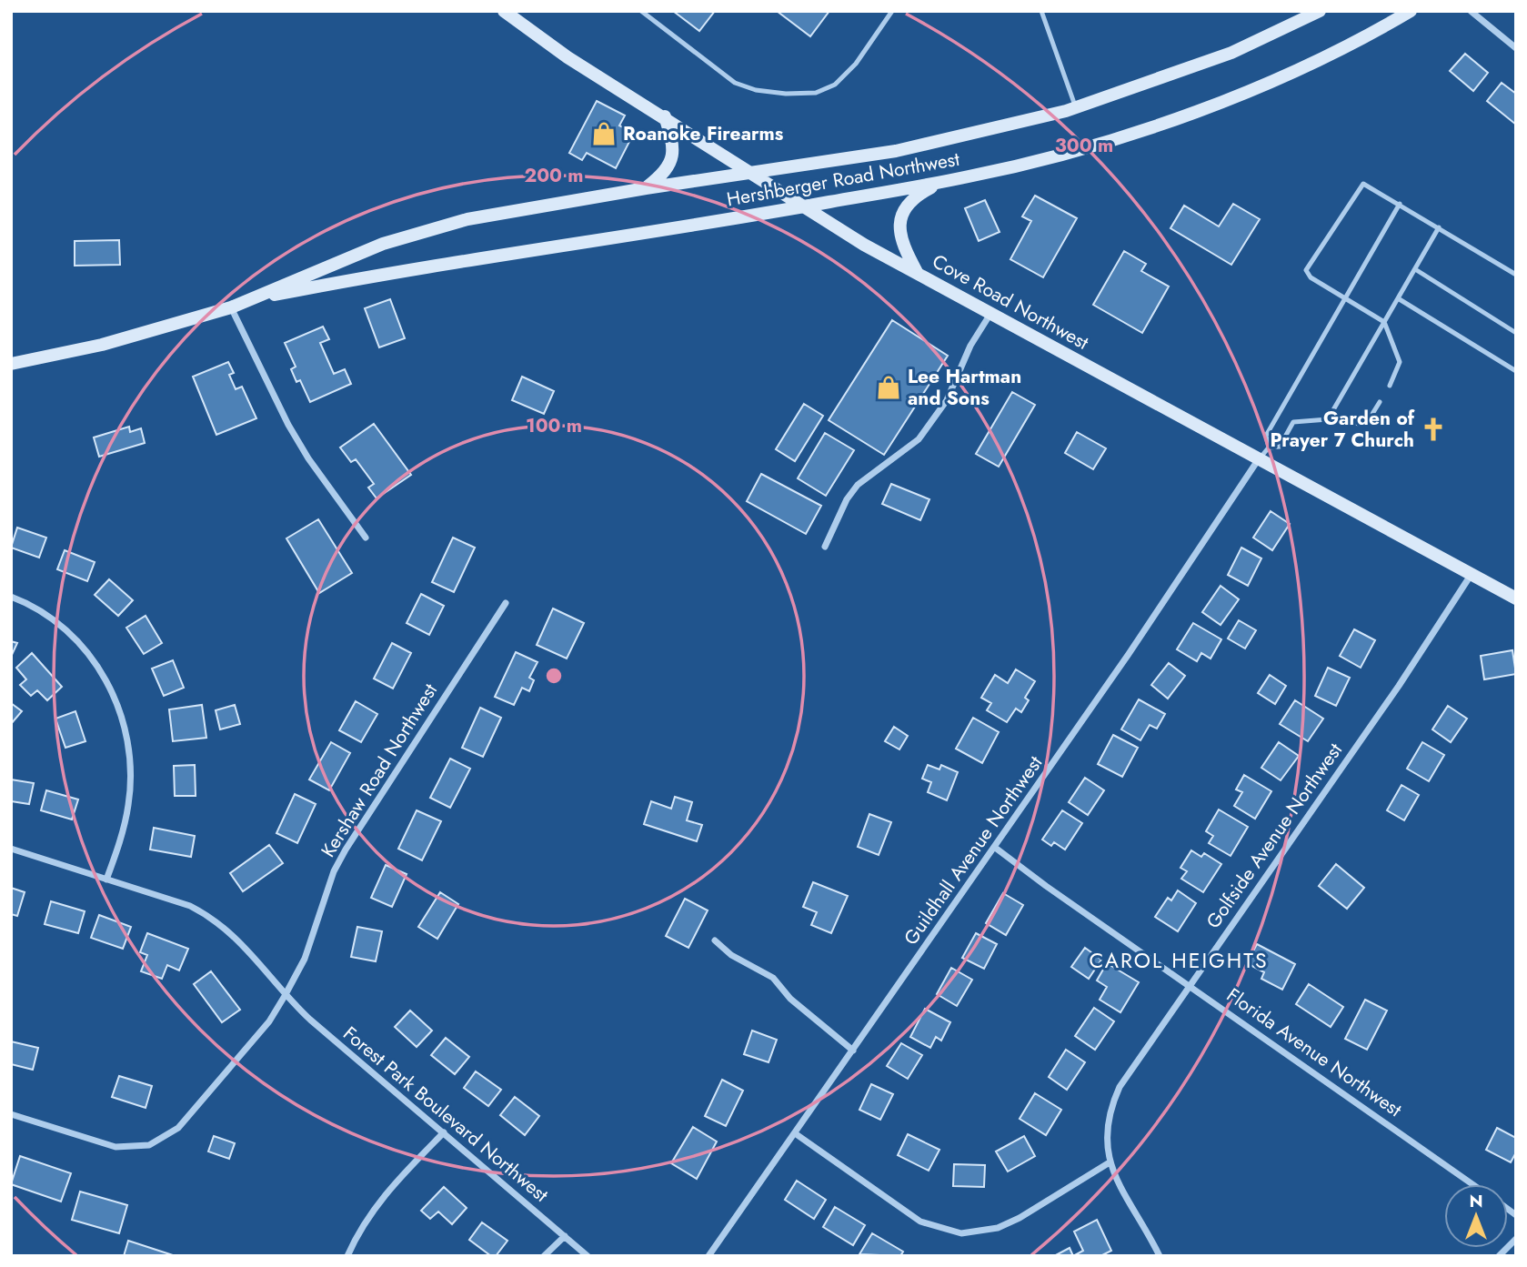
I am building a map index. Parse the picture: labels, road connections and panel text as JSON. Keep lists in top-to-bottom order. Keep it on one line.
{"streets":{"main road":["Hershberger Road Northwest","Cove Road Northwest"],"street":["Kershaw Road Northwest","Golfside Avenue Northwest","Guildhall Avenue Northwest","Florida Avenue Northwest","Forest Park Boulevard Northwest"]},"crossings":[["Hershberger Road Northwest","Cove Road Northwest"],["Cove Road Northwest","Golfside Avenue Northwest"],["Cove Road Northwest","Guildhall Avenue Northwest"],["Kershaw Road Northwest","Forest Park Boulevard Northwest"],["Golfside Avenue Northwest","Florida Avenue Northwest"],["Guildhall Avenue Northwest","Florida Avenue Northwest"]],"districts":["CAROL HEIGHTS"],"places":{"shop":["Roanoke Firearms","Lee Hartman and Sons"],"church":["Garden of Prayer 7 Church"]},"north":"top","rings":["300 m","200 m","100 m"]}
